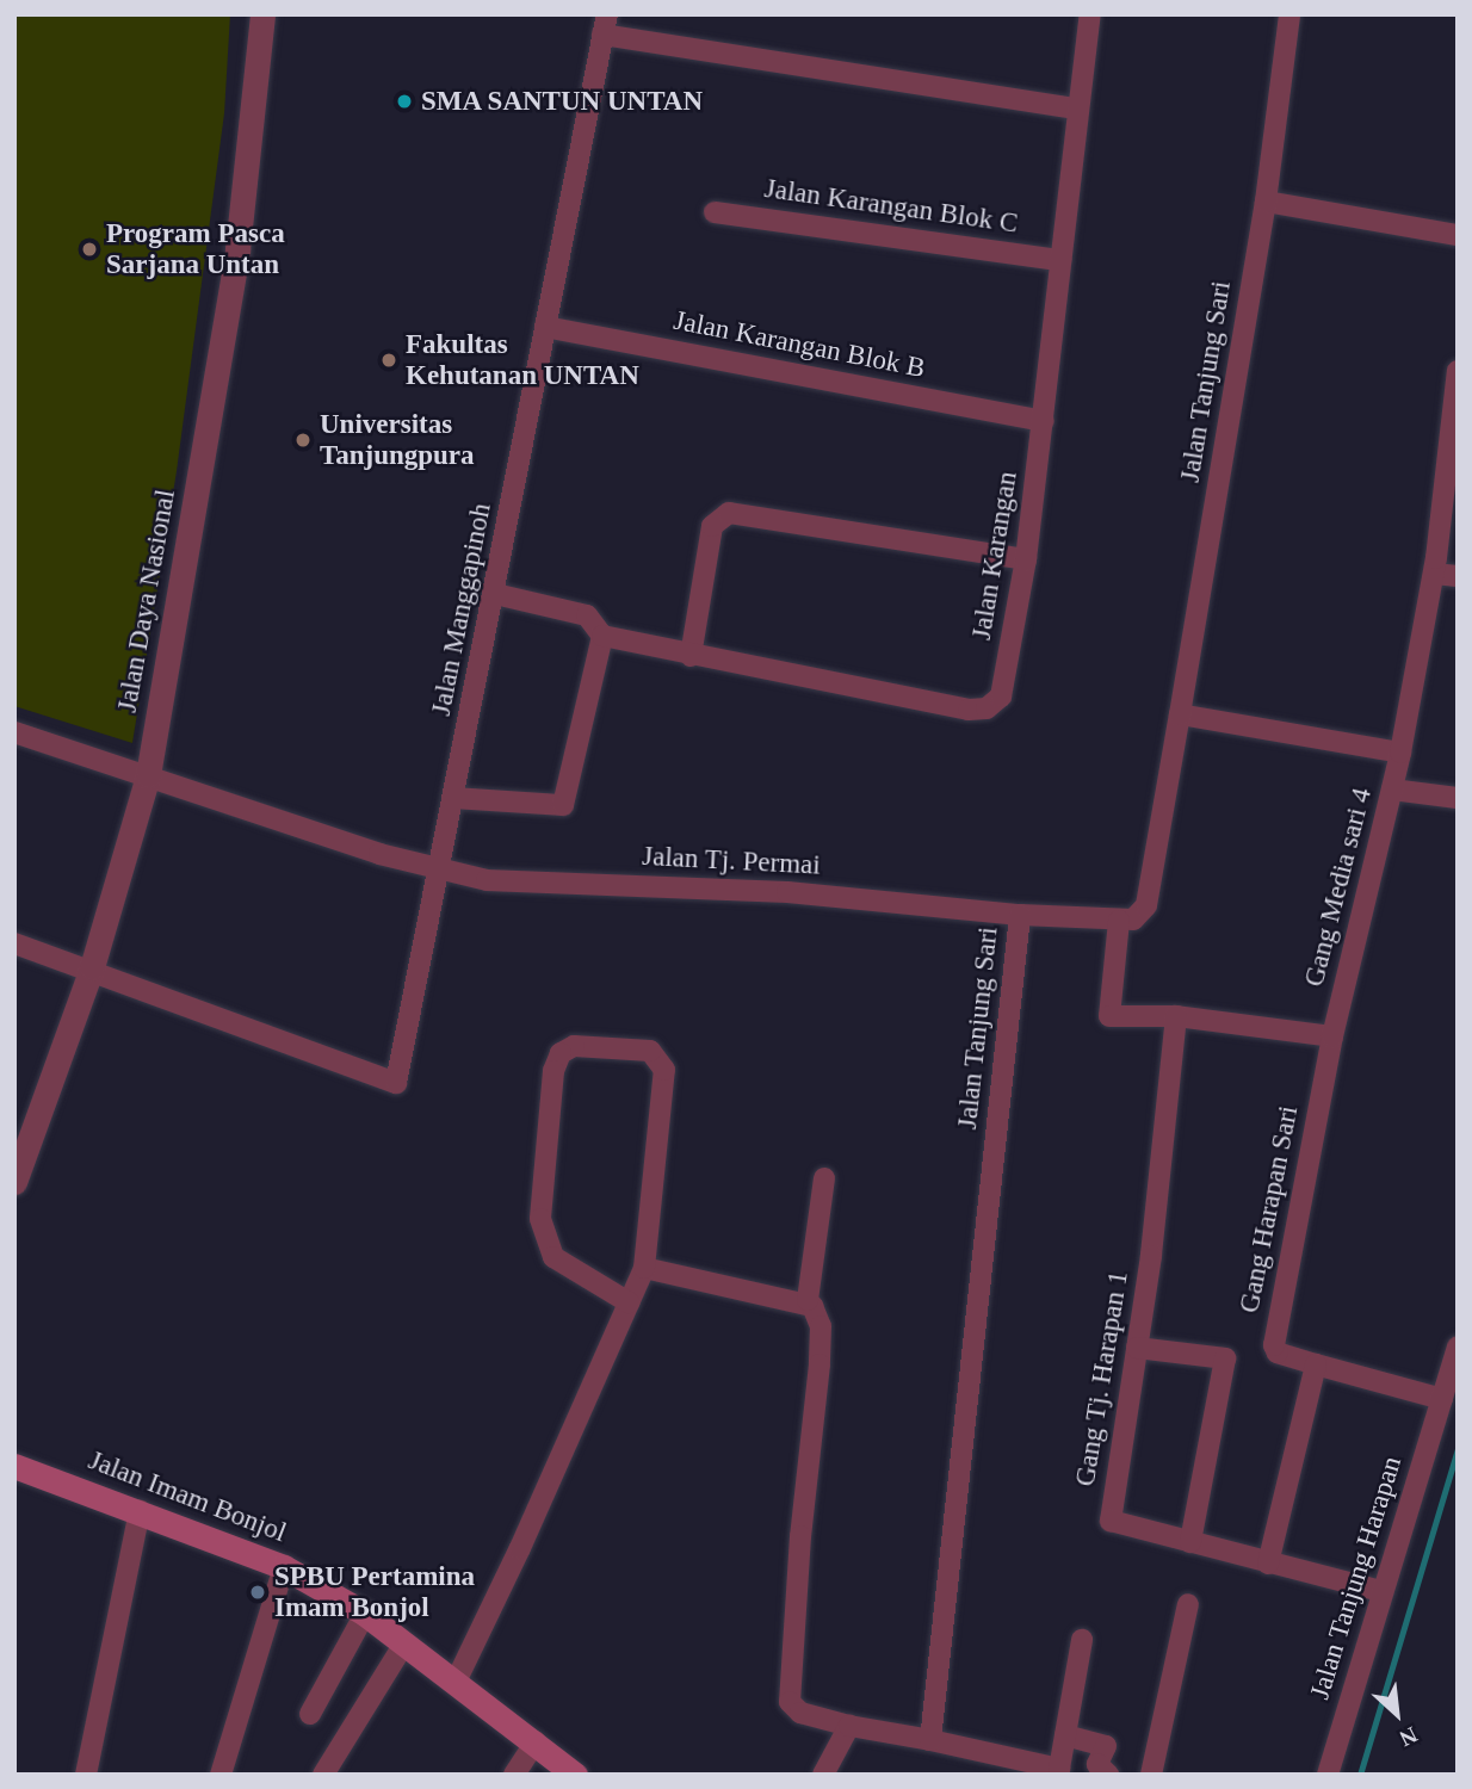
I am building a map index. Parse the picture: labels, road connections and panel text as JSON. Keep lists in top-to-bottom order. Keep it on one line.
{"streets":{"main road":["Jalan Imam Bonjol"],"street":["Jalan Karangan Blok C","Jalan Karangan Blok B","Jalan Tanjung Sari","Jalan Karangan","Jalan Daya Nasional","Jalan Manggapinoh","Jalan Tj. Permai","Gang Media sari 4","Gang Harapan Sari","Gang Tj. Harapan 1","Jalan Tanjung Harapan"]},"crossings":[["Jalan Karangan Blok C","Jalan Karangan"],["Jalan Karangan Blok B","Jalan Karangan"],["Jalan Karangan Blok B","Jalan Manggapinoh"],["Jalan Tanjung Sari","Jalan Tj. Permai"],["Jalan Karangan","Jalan Manggapinoh"],["Jalan Daya Nasional","Jalan Manggapinoh"],["Jalan Daya Nasional","Jalan Tj. Permai"],["Jalan Manggapinoh","Jalan Tj. Permai"],["Gang Media sari 4","Gang Harapan Sari"],["Gang Harapan Sari","Jalan Tanjung Harapan"],["Gang Tj. Harapan 1","Jalan Tanjung Harapan"]],"places":["SMA SANTUN UNTAN","Program Pasca Sarjana Untan","Fakultas Kehutanan UNTAN","Universitas Tanjungpura","SPBU Pertamina Imam Bonjol"],"north":"bottom right"}
